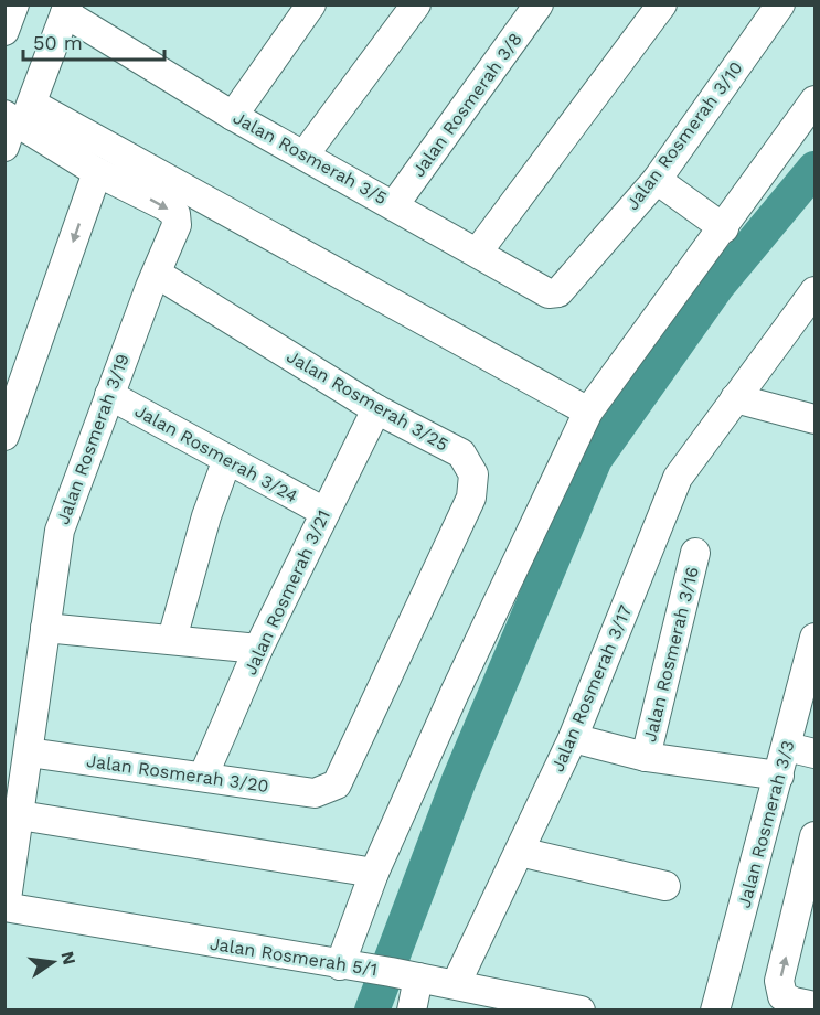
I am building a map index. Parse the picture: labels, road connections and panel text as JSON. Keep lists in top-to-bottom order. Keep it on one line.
{"streets":{"street":["Jalan Rosmerah 3/8","Jalan Rosmerah 3/10","Jalan Rosmerah 3/5","Jalan Rosmerah 3/25","Jalan Rosmerah 3/19","Jalan Rosmerah 3/24","Jalan Rosmerah 3/21","Jalan Rosmerah 3/16","Jalan Rosmerah 3/17","Jalan Rosmerah 3/20","Jalan Rosmerah 3/3","Jalan Rosmerah 5/1"]},"crossings":[["Jalan Rosmerah 3/8","Jalan Rosmerah 3/5"],["Jalan Rosmerah 3/10","Jalan Rosmerah 3/5"],["Jalan Rosmerah 3/25","Jalan Rosmerah 3/19"],["Jalan Rosmerah 3/25","Jalan Rosmerah 3/21"],["Jalan Rosmerah 3/25","Jalan Rosmerah 3/20"],["Jalan Rosmerah 3/19","Jalan Rosmerah 3/24"],["Jalan Rosmerah 3/19","Jalan Rosmerah 3/20"],["Jalan Rosmerah 3/19","Jalan Rosmerah 5/1"],["Jalan Rosmerah 3/24","Jalan Rosmerah 3/21"],["Jalan Rosmerah 3/21","Jalan Rosmerah 3/20"],["Jalan Rosmerah 3/17","Jalan Rosmerah 5/1"]],"scale_bar":"50 m","north":"right"}
